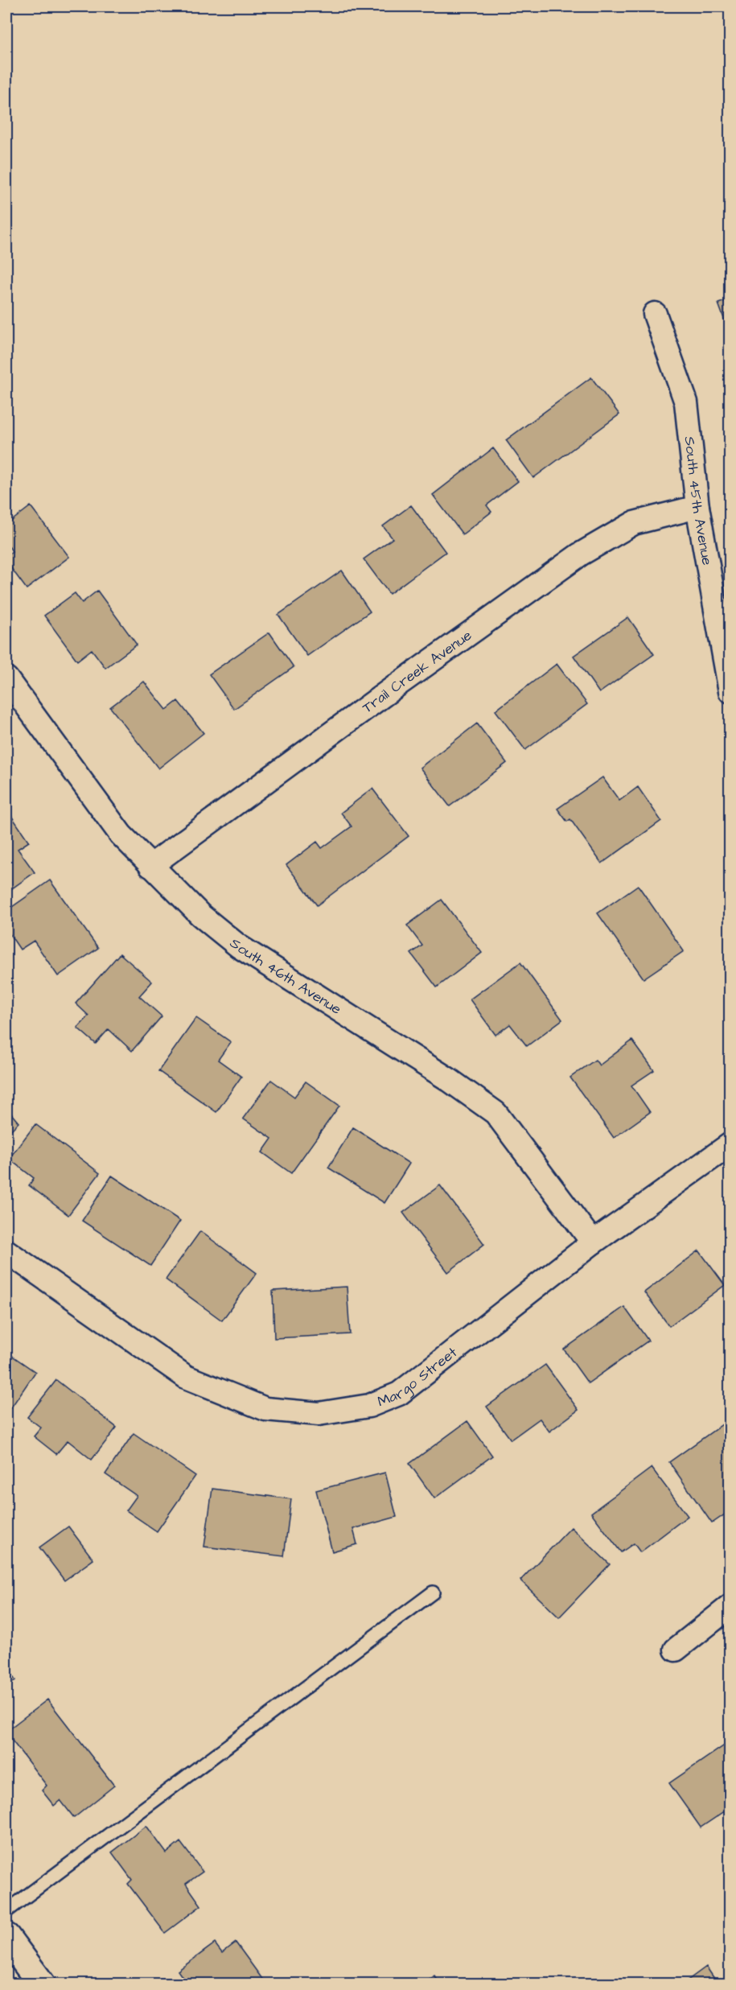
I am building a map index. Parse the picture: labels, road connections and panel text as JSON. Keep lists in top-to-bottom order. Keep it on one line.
{"streets":{"street":["South 45th Avenue","Trail Creek Avenue","South 46th Avenue","Margo Street"]},"crossings":[["South 45th Avenue","Trail Creek Avenue"],["Trail Creek Avenue","South 46th Avenue"],["South 46th Avenue","Margo Street"]]}
